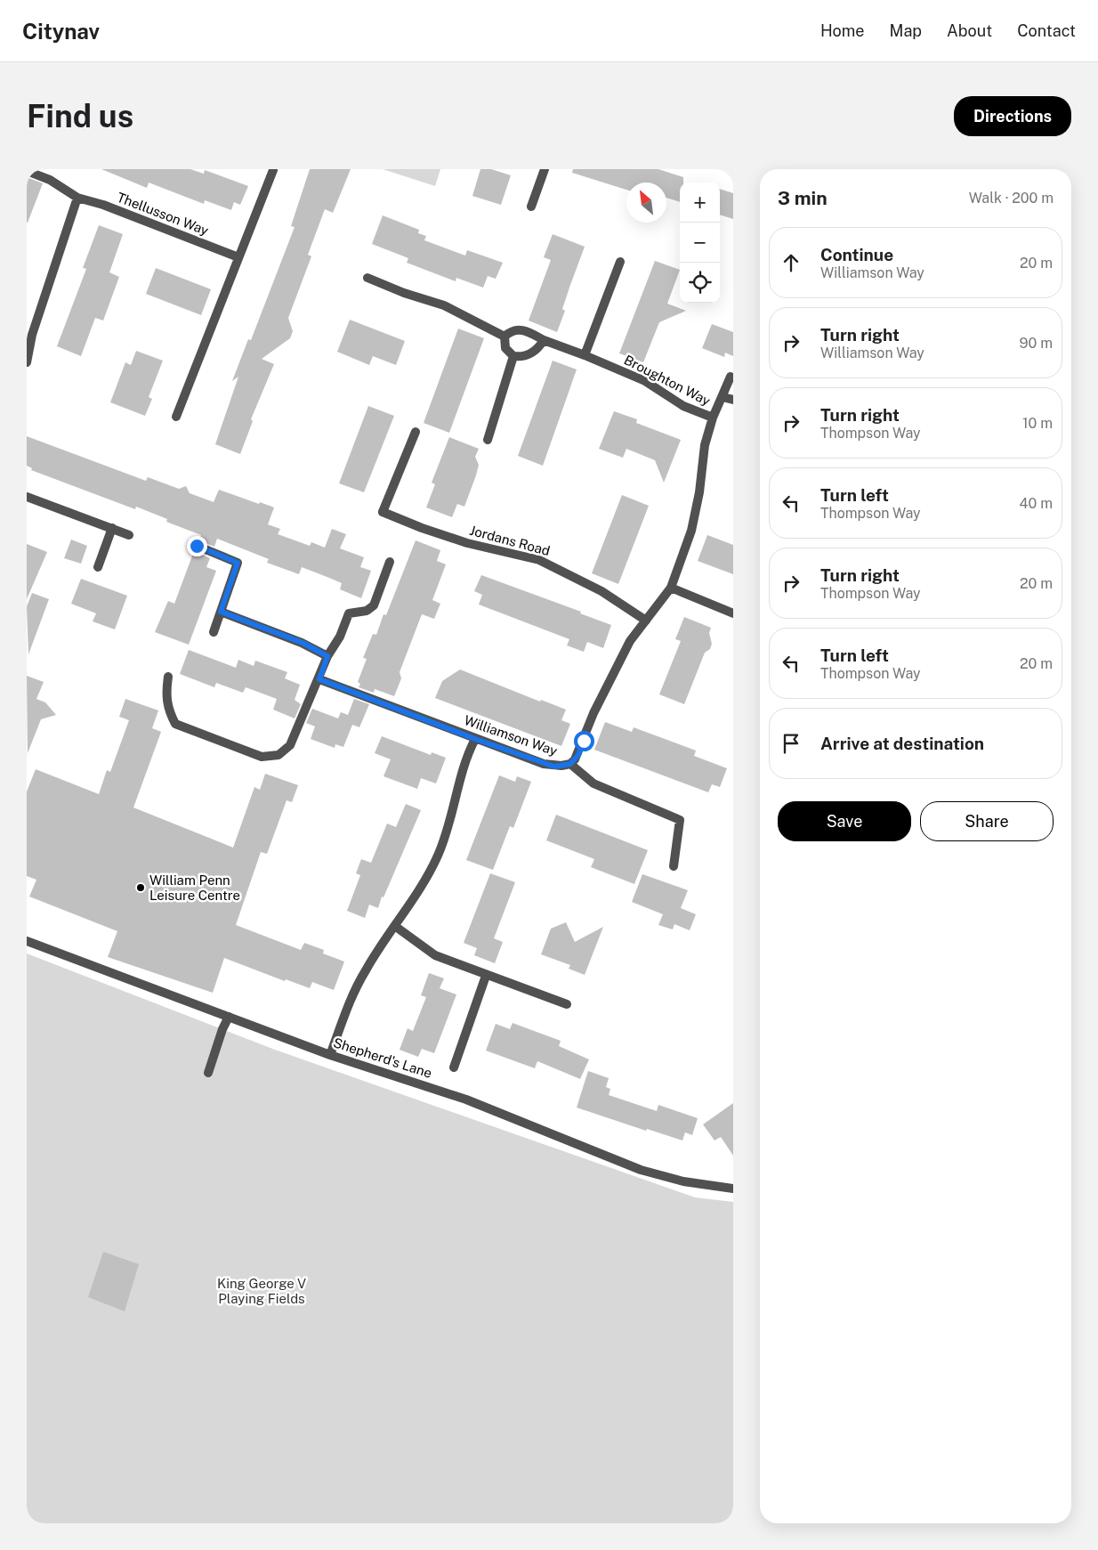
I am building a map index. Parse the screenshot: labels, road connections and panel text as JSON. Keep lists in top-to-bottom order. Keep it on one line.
{"streets":{"street":["Thellusson Way","Broughton Way","Jordans Road","Williamson Way","Shepherd's Lane"]},"crossings":[["Broughton Way","Williamson Way"],["Jordans Road","Williamson Way"]],"parks":["King George V Playing Fields"],"places":["William Penn Leisure Centre"],"north":"top left","page":{"header":"Citynav","nav":["Home","Map","About","Contact"],"buttons":["Directions",["Save","Share"]],"title":"Find us","heading":["3 min","Walk · 200 m"],"map_buttons":["+","−"],"list":[["Continue","Williamson Way","20 m"],["Turn right","Williamson Way","90 m"],["Turn right","Thompson Way","10 m"],["Turn left","Thompson Way","40 m"],["Turn right","Thompson Way","20 m"],["Turn left","Thompson Way","20 m"],"Arrive at destination"]}}
